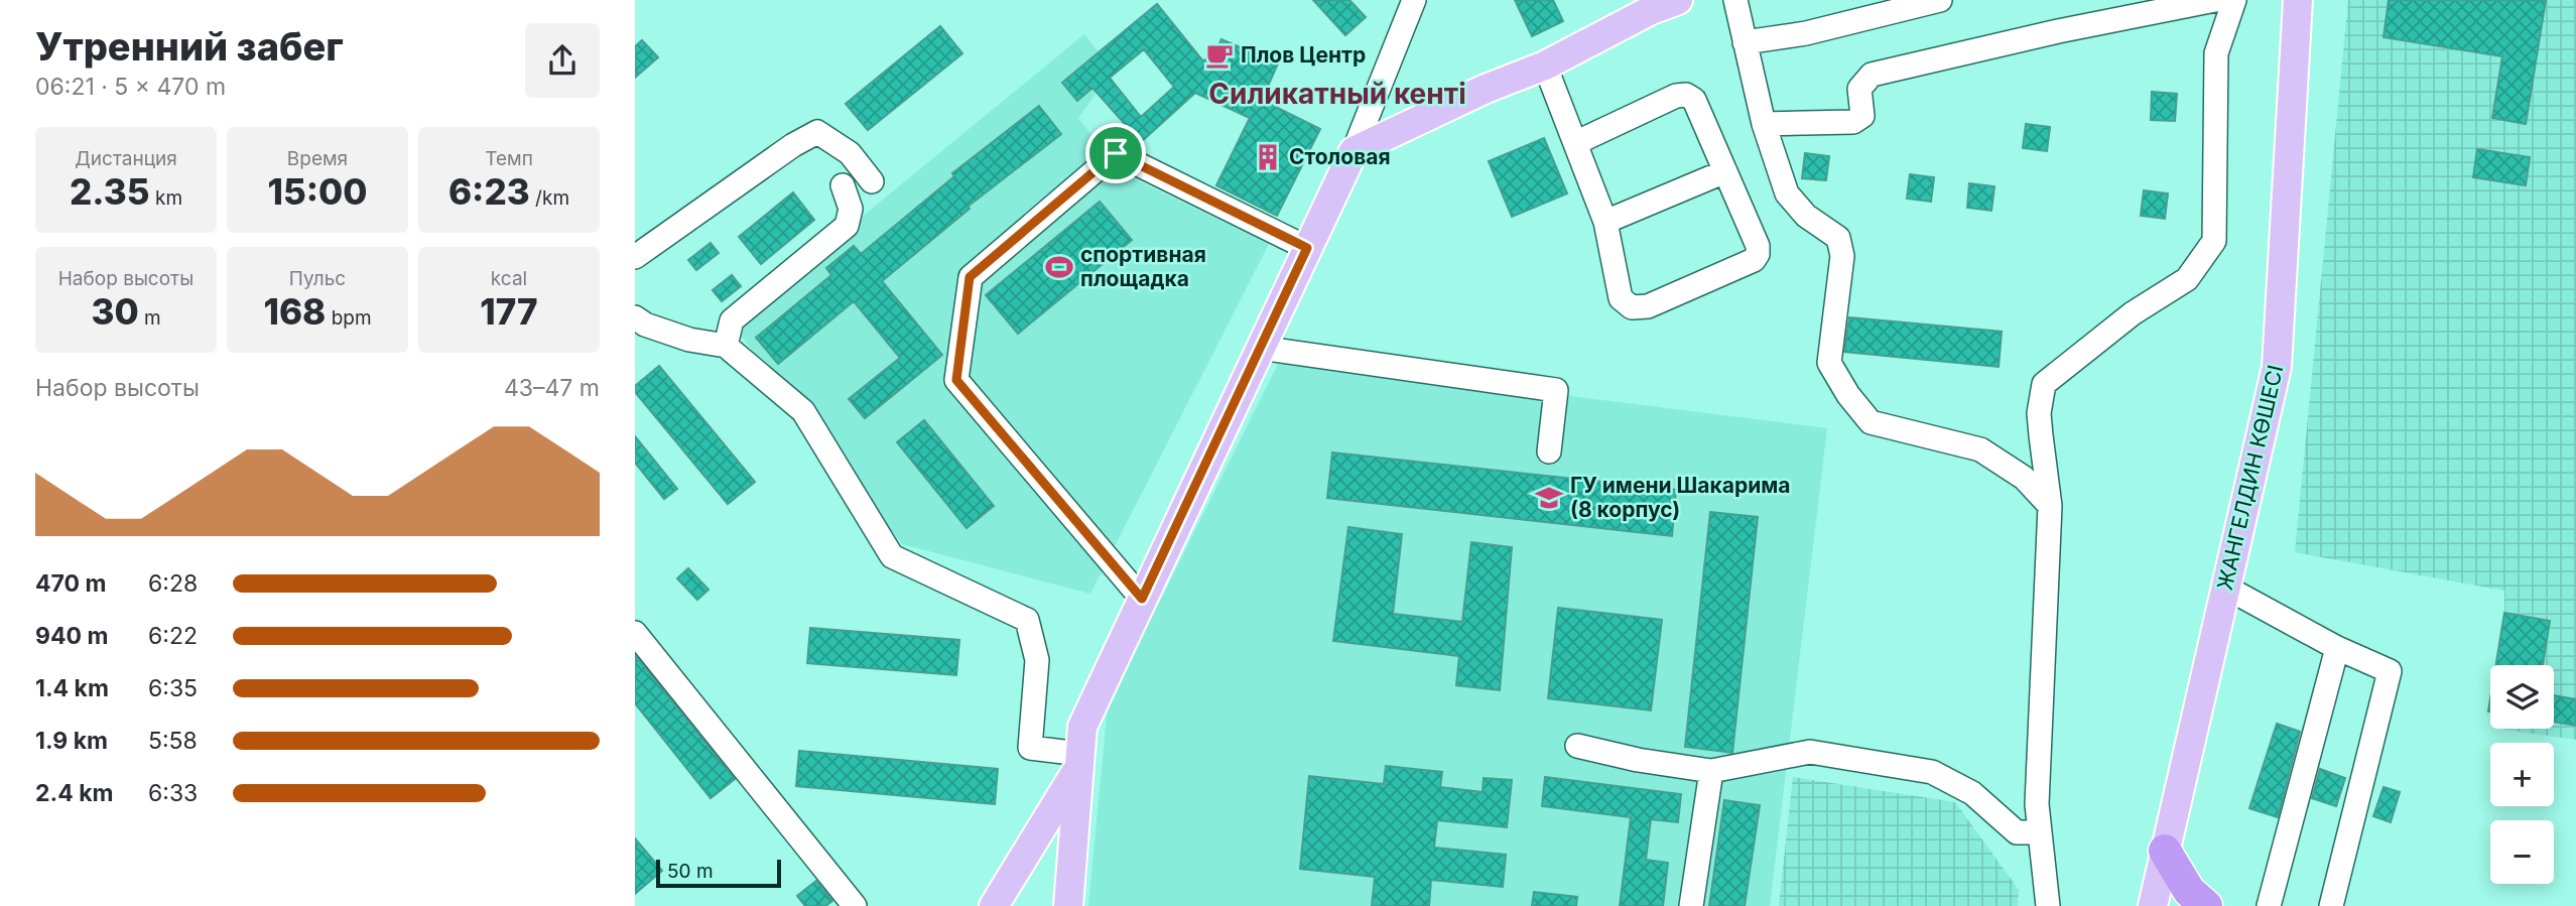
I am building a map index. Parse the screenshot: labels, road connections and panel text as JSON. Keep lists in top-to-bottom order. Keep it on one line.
{"streets":{"main road":["ЖАНГЕЛДИН КӨШЕСІ"]},"districts":["Силикатный кенті"],"places":{"cafe":["Плов Центр"],"building":["Столовая"],"sports":["спортивная площадка"],"school or university":["ГУ имени Шакарима (8 корпус)"]},"scale_bar":"50 m","page":{"heading":["Утренний забег","06:21 · 5 × 470 m"],"stats":[["Дистанция","2.35 km"],["Время","15:00"],["Темп","6:23 /km"],["Набор высоты","30 m"],["Пульс","168 bpm"],["kcal","177"]],"chart":["Набор высоты","43–47 m"],"list":[{"name":"470 m","note":"6:28"},{"name":"940 m","note":"6:22"},{"name":"1.4 km","note":"6:35"},{"name":"1.9 km","note":"5:58"},{"name":"2.4 km","note":"6:33"}],"map_buttons":["+","−"],"scale":"50 m"}}
